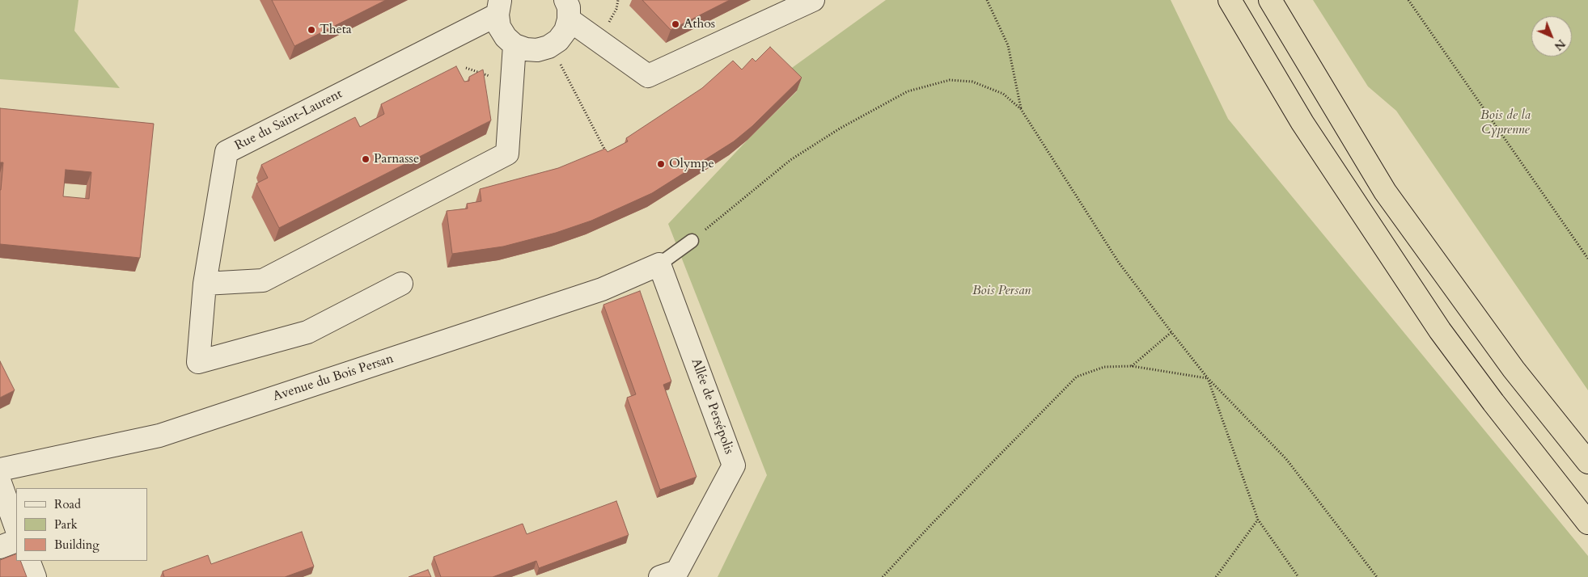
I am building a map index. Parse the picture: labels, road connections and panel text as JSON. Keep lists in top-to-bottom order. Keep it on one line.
{"streets":{"street":["Rue du Saint-Laurent","Avenue du Bois Persan","Allée de Persépolis"]},"crossings":[["Avenue du Bois Persan","Allée de Persépolis"]],"parks":["Bois de la Cyprenne","Bois Persan"],"places":["Athos","Theta","Parnasse","Olympe"],"legend":["Road","Park","Building"],"north":"bottom right"}
